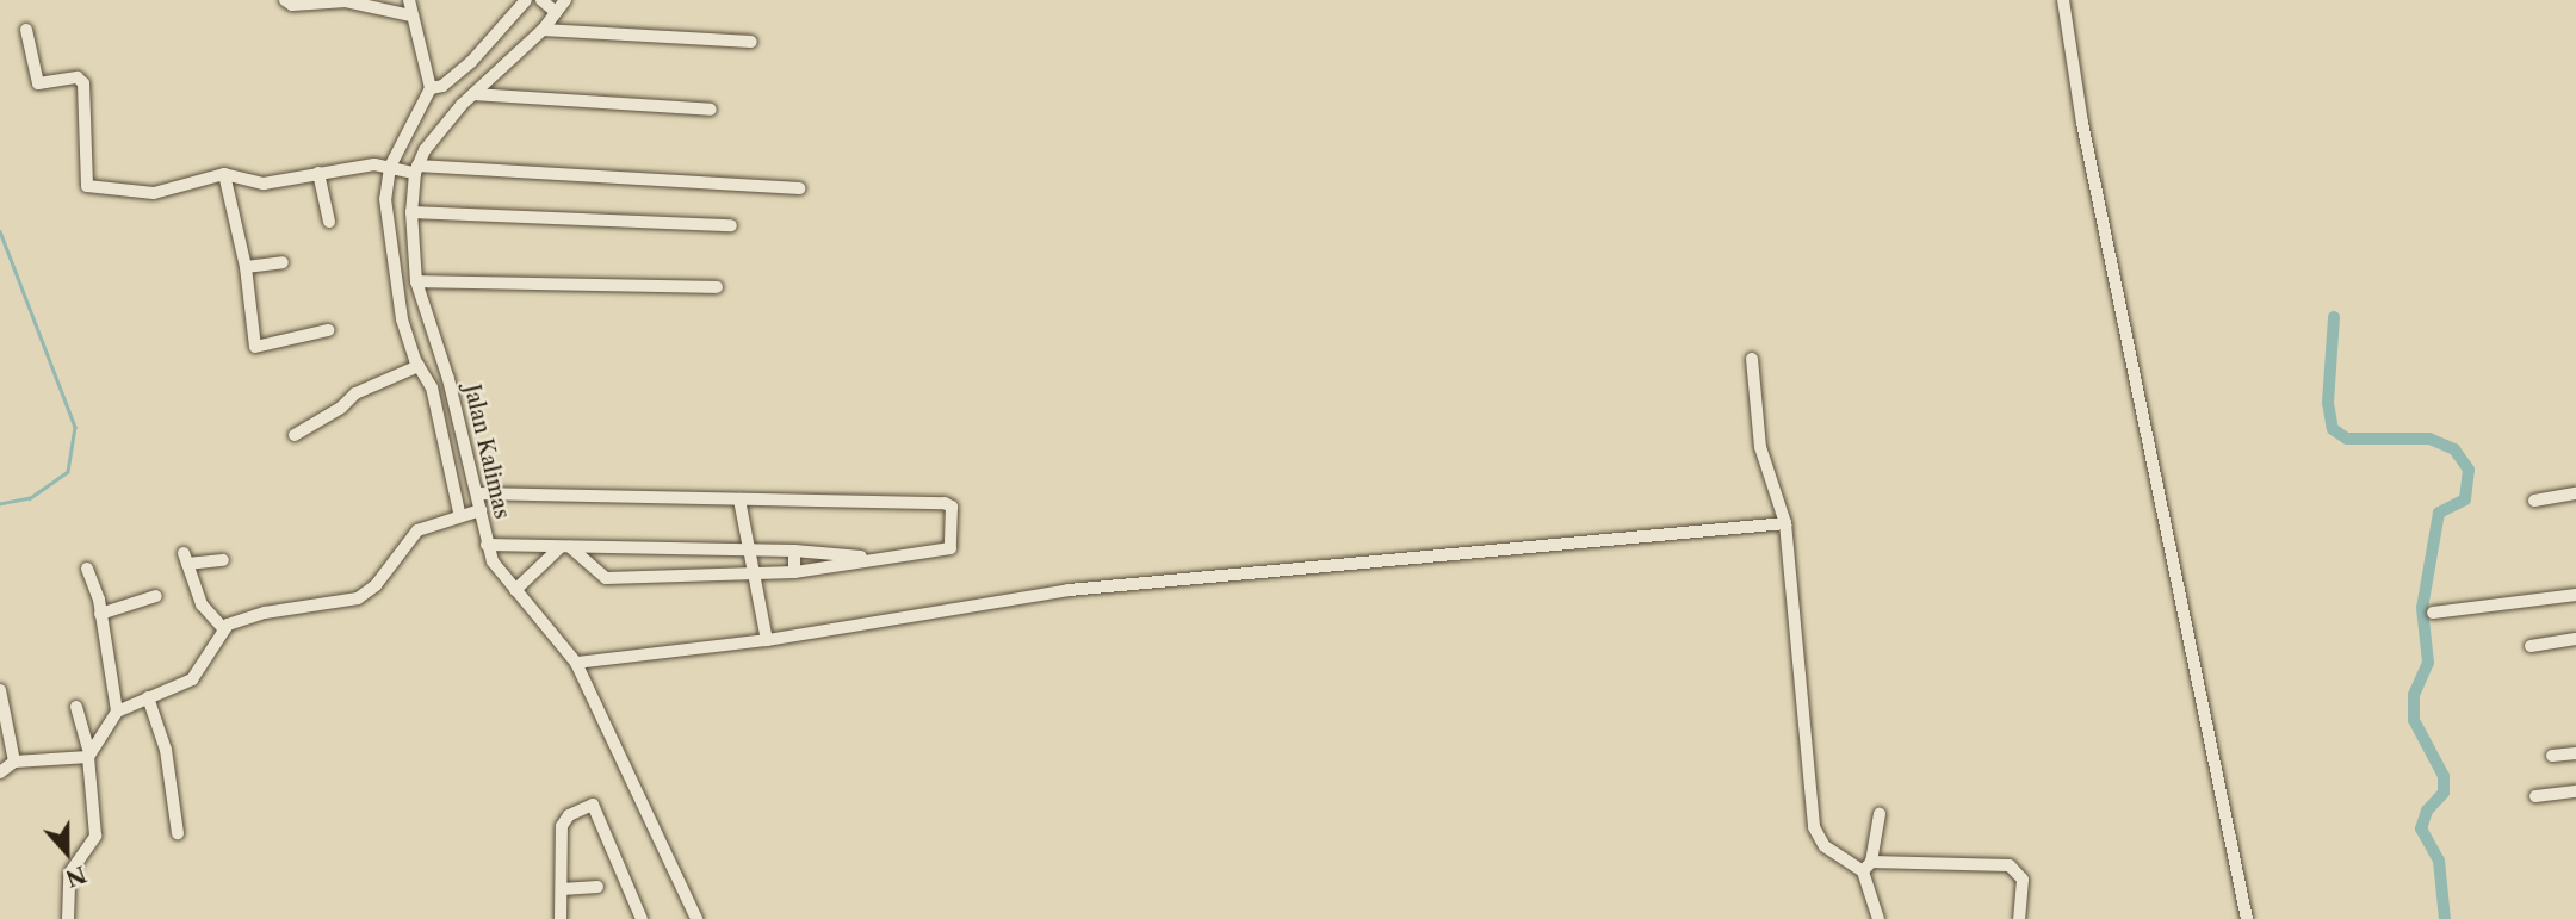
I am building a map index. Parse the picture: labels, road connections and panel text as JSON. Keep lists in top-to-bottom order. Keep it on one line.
{"streets":{"street":["Jalan Kalimas"]},"north":"bottom"}
